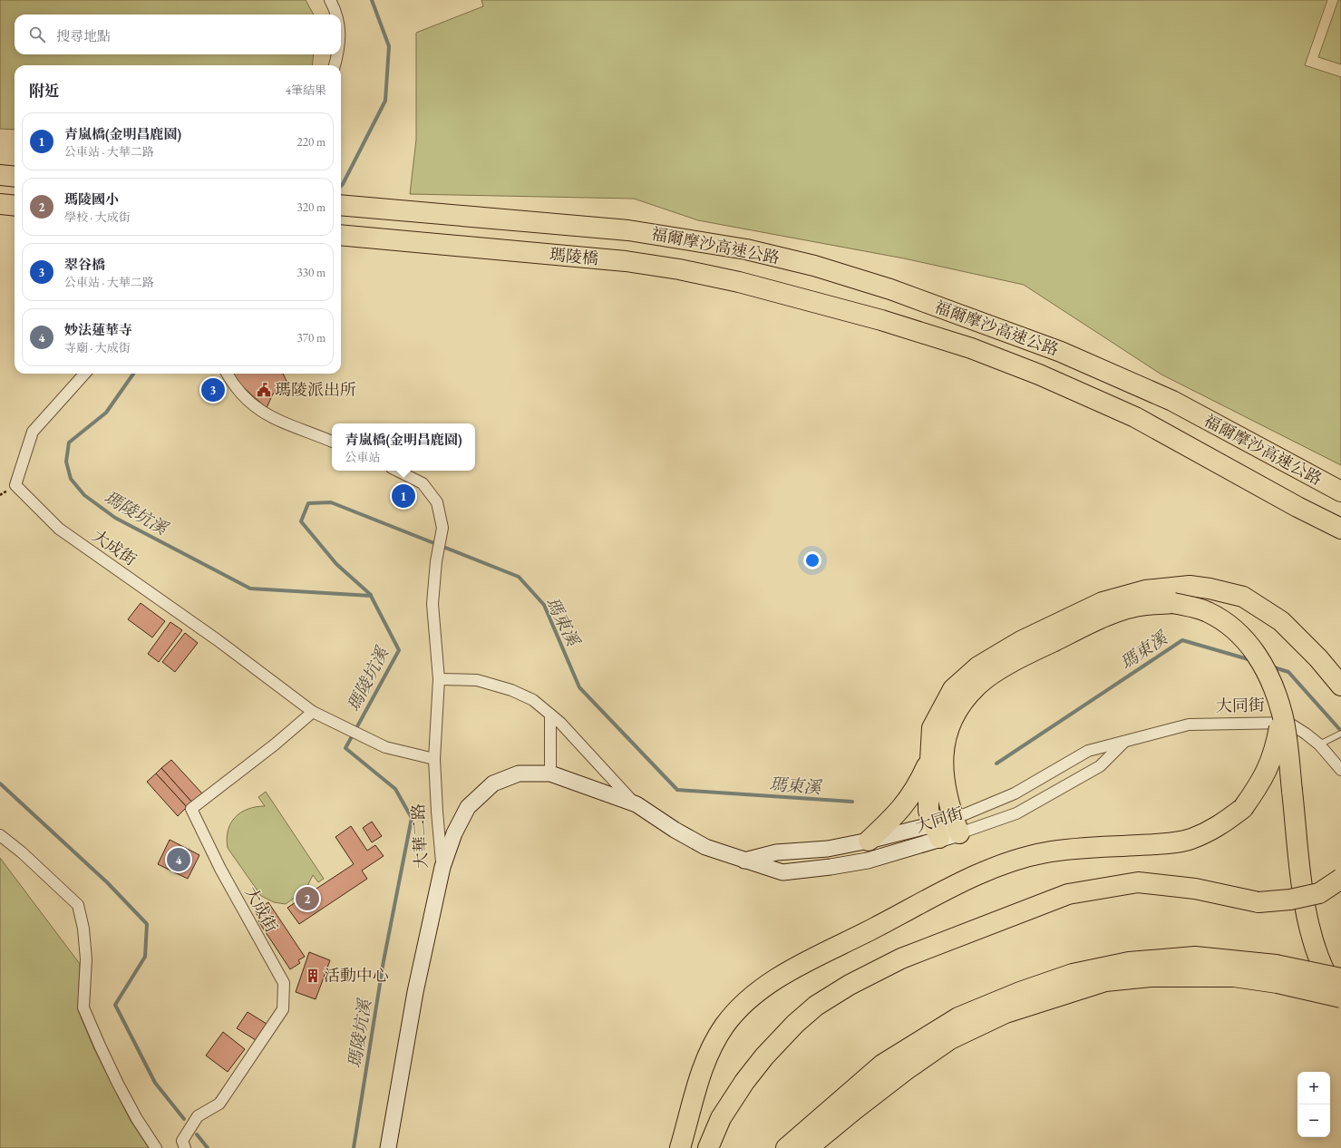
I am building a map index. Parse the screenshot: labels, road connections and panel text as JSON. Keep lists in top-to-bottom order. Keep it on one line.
{"streets":{"highway":["福爾摩沙高速公路","瑪陵橋"],"street":["大成街","大同街","大華二路"]},"crossings":[["福爾摩沙高速公路","瑪陵橋"],["大成街","大華二路"],["大同街","大華二路"]],"water":["瑪陵坑溪","瑪東溪"],"places":{"public building":["瑪陵派出所"],"building":["活動中心"]},"page":{"search":"搜尋地點","heading":["附近","4筆結果"],"list":[{"mark":"1","name":"青嵐橋(金明昌鹿園)","note":"公車站 · 大華二路","value":"220 m"},{"mark":"2","name":"瑪陵國小","note":"學校 · 大成街","value":"320 m"},{"mark":"3","name":"翠谷橋","note":"公車站 · 大華二路","value":"330 m"},{"mark":"4","name":"妙法蓮華寺","note":"寺廟 · 大成街","value":"370 m"}],"pins":["3","1","4","2"],"popup":["青嵐橋(金明昌鹿園)","公車站"],"map_buttons":["+","−"]}}
